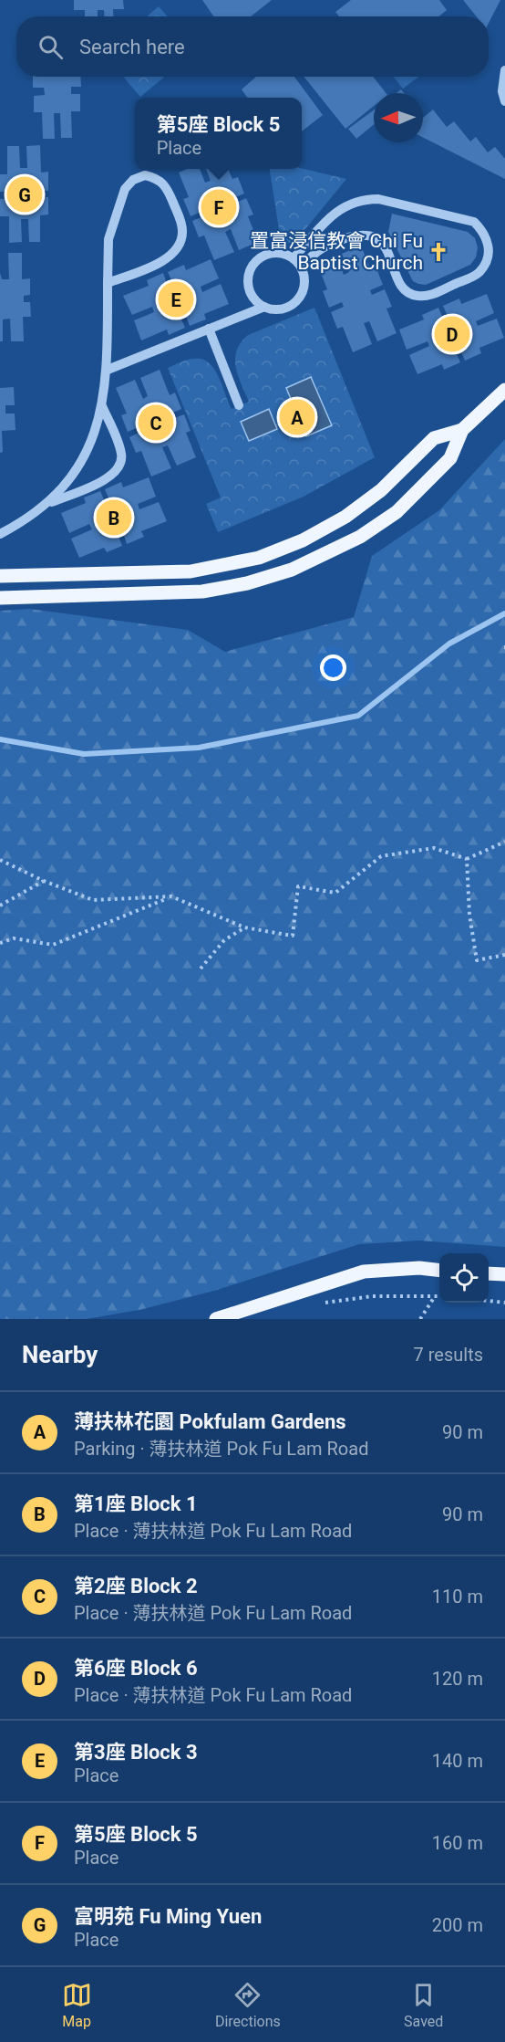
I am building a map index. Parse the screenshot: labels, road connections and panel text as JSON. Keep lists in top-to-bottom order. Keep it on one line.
{"places":{"church":["置富浸信教會 Chi Fu Baptist Church"]},"north":"left","page":{"search":"Search here","popup":["第5座 Block 5","Place"],"pins":["G","F","E","D","A","C","B"],"heading":["Nearby","7 results"],"list":[{"mark":"A","name":"薄扶林花園 Pokfulam Gardens","note":"Parking · 薄扶林道 Pok Fu Lam Road","value":"90 m"},{"mark":"B","name":"第1座 Block 1","note":"Place · 薄扶林道 Pok Fu Lam Road","value":"90 m"},{"mark":"C","name":"第2座 Block 2","note":"Place · 薄扶林道 Pok Fu Lam Road","value":"110 m"},{"mark":"D","name":"第6座 Block 6","note":"Place · 薄扶林道 Pok Fu Lam Road","value":"120 m"},{"mark":"E","name":"第3座 Block 3","note":"Place","value":"140 m"},{"mark":"F","name":"第5座 Block 5","note":"Place","value":"160 m"},{"mark":"G","name":"富明苑 Fu Ming Yuen","note":"Place","value":"200 m"}],"nav":["Map","Directions","Saved"]}}
